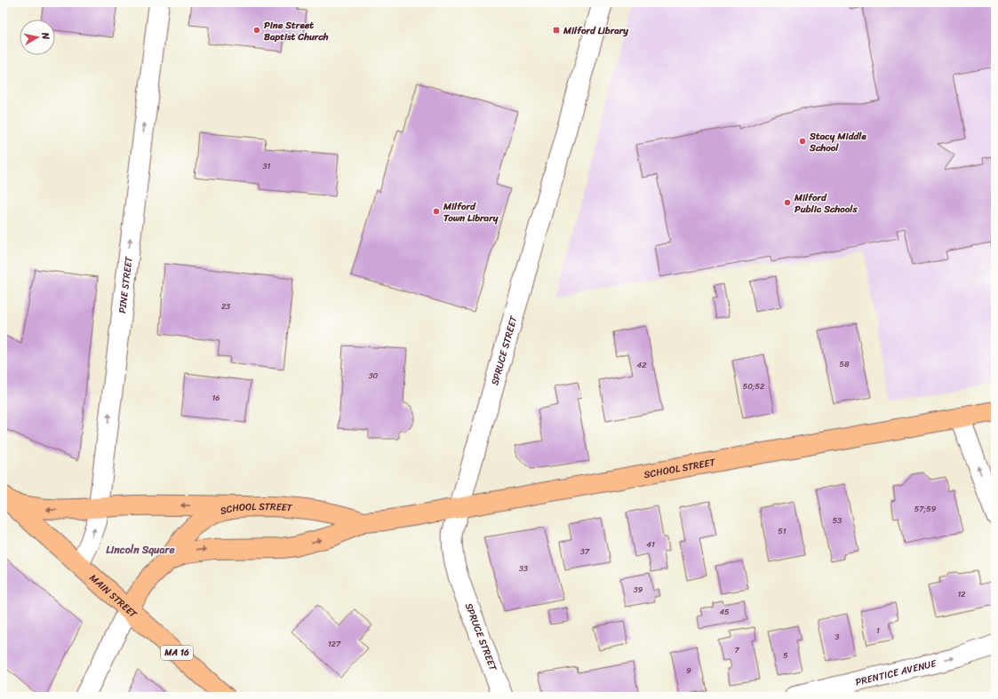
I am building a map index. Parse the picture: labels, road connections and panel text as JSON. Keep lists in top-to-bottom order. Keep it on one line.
{"streets":{"main road":["SCHOOL STREET","MAIN STREET","MA 16"],"street":["PINE STREET","SPRUCE STREET","PRENTICE AVENUE"]},"crossings":[["PINE STREET","MAIN STREET"],["SPRUCE STREET","SCHOOL STREET"],["SCHOOL STREET","MAIN STREET"]],"one_way":["PINE STREET","PRENTICE AVENUE"],"districts":["Lincoln Square"],"places":{"other":["Pine Street Baptist Church","Stacy Middle School","Milford Public Schools","Milford Town Library"],"transit":["Milford Library"]},"house_numbers":["31","23","58","42","30","50;52","16","57;59","53","51","41","37","33","39","12","45","1","3","127","7","5","9"],"north":"right"}
